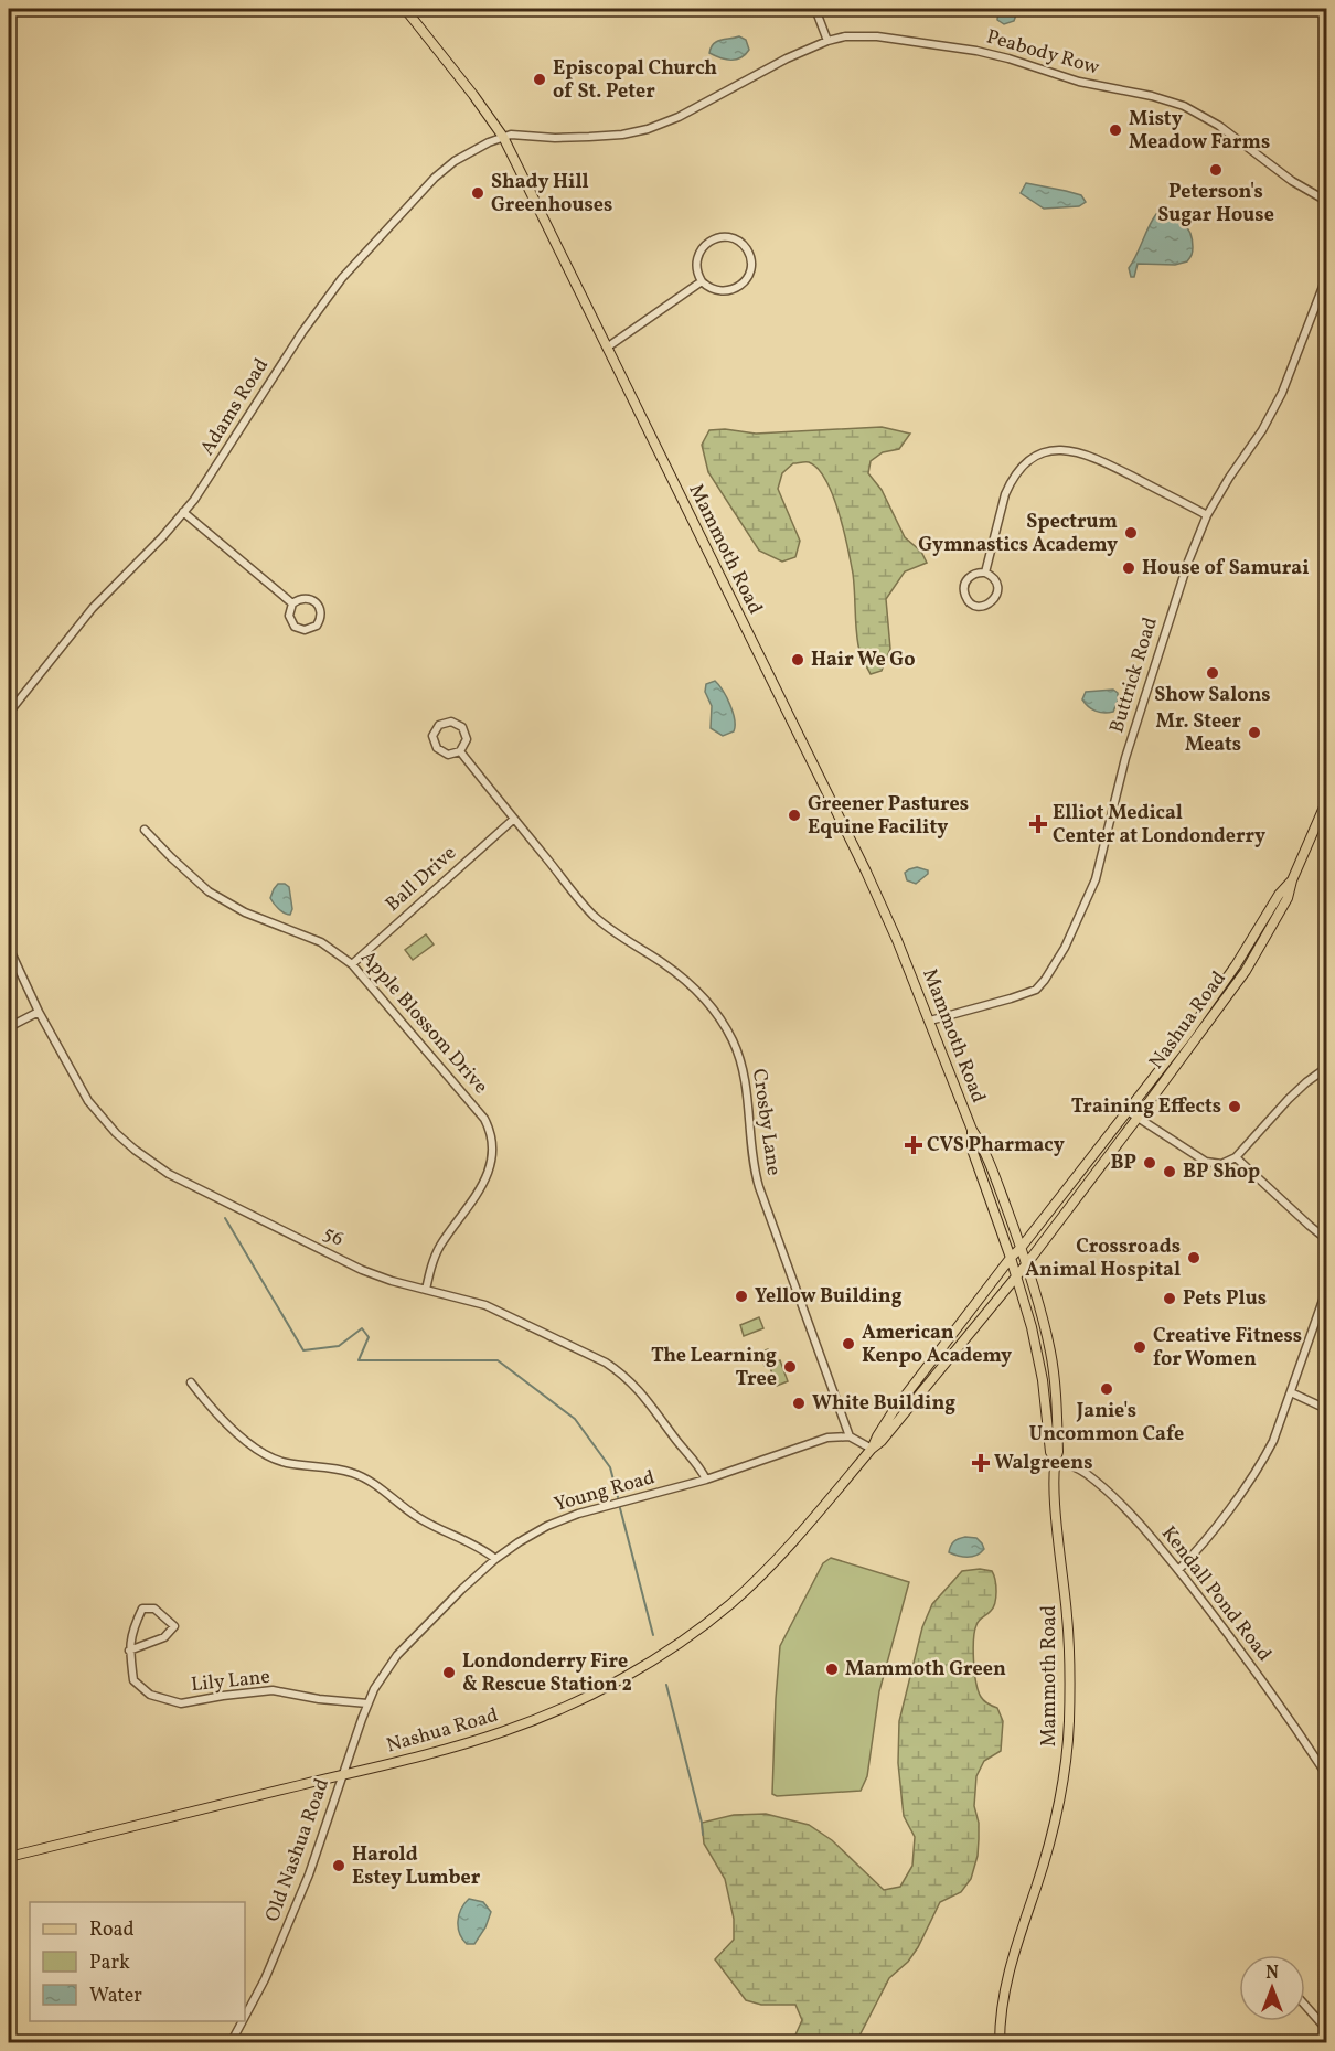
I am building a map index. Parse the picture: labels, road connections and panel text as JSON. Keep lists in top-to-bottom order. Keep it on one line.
{"streets":{"main road":["Mammoth Road","Nashua Road"],"street":["Peabody Row","Adams Road","Buttrick Road","Ball Drive","Apple Blossom Drive","Crosby Lane","56","Young Road","Kendall Pond Road","Lily Lane","Old Nashua Road"]},"crossings":[["Peabody Row","Adams Road"],["Peabody Row","Mammoth Road"],["Adams Road","Mammoth Road"],["Mammoth Road","Buttrick Road"],["Mammoth Road","Nashua Road"],["Mammoth Road","Kendall Pond Road"],["Ball Drive","Apple Blossom Drive"],["Ball Drive","Crosby Lane"],["Nashua Road","Young Road"],["Nashua Road","Old Nashua Road"],["Apple Blossom Drive","56"],["Crosby Lane","Young Road"],["56","Young Road"],["Young Road","Lily Lane"],["Young Road","Old Nashua Road"]],"places":{"other":["Episcopal Church of St. Peter","Misty Meadow Farms","Peterson's Sugar House","Shady Hill Greenhouses","Spectrum Gymnastics Academy","House of Samurai","Hair We Go","Show Salons","Mr. Steer Meats","Greener Pastures Equine Facility","Training Effects","BP","BP Shop","Crossroads Animal Hospital","Yellow Building","Pets Plus","American Kenpo Academy","Creative Fitness for Women","The Learning Tree","Janie's Uncommon Cafe","White Building","Mammoth Green","Londonderry Fire & Rescue Station 2","Harold Estey Lumber"],"health":["Elliot Medical Center at Londonderry","CVS Pharmacy","Walgreens"]},"legend":["Road","Park","Water"],"north":"top"}
